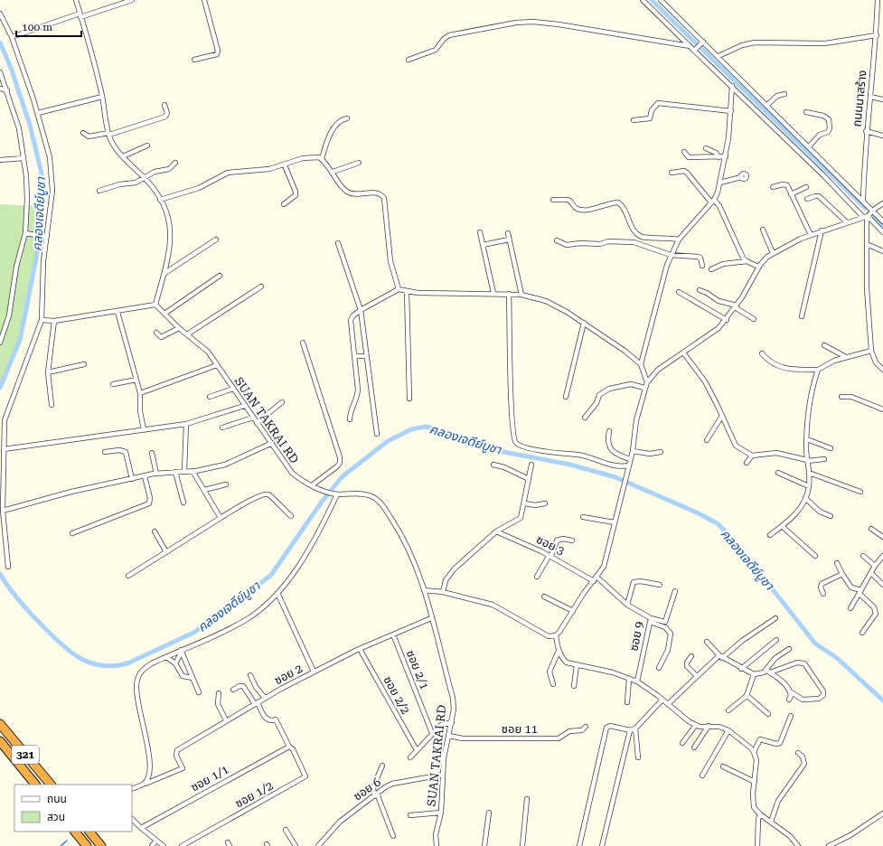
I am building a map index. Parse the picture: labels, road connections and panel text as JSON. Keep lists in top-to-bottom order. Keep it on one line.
{"streets":{"highway":["321"],"street":["ถนนนาสร้าง","SUAN TAKRAI RD","ซอย 3","ซอย 9","ซอย 2/1","ซอย 2","ซอย 2/2","ซอย 11","ซอย 1/1","ซอย 6","ซอย 1/2"]},"crossings":[["SUAN TAKRAI RD","ซอย 2"],["SUAN TAKRAI RD","ซอย 11"],["SUAN TAKRAI RD","ซอย 6"],["ซอย 2/1","ซอย 2"],["ซอย 2","ซอย 2/2"],["ซอย 1/1","ซอย 1/2"]],"water":["คลองเจดีย์บูชา"],"legend":["ถนน","สวน"],"scale_bar":"100 m"}
